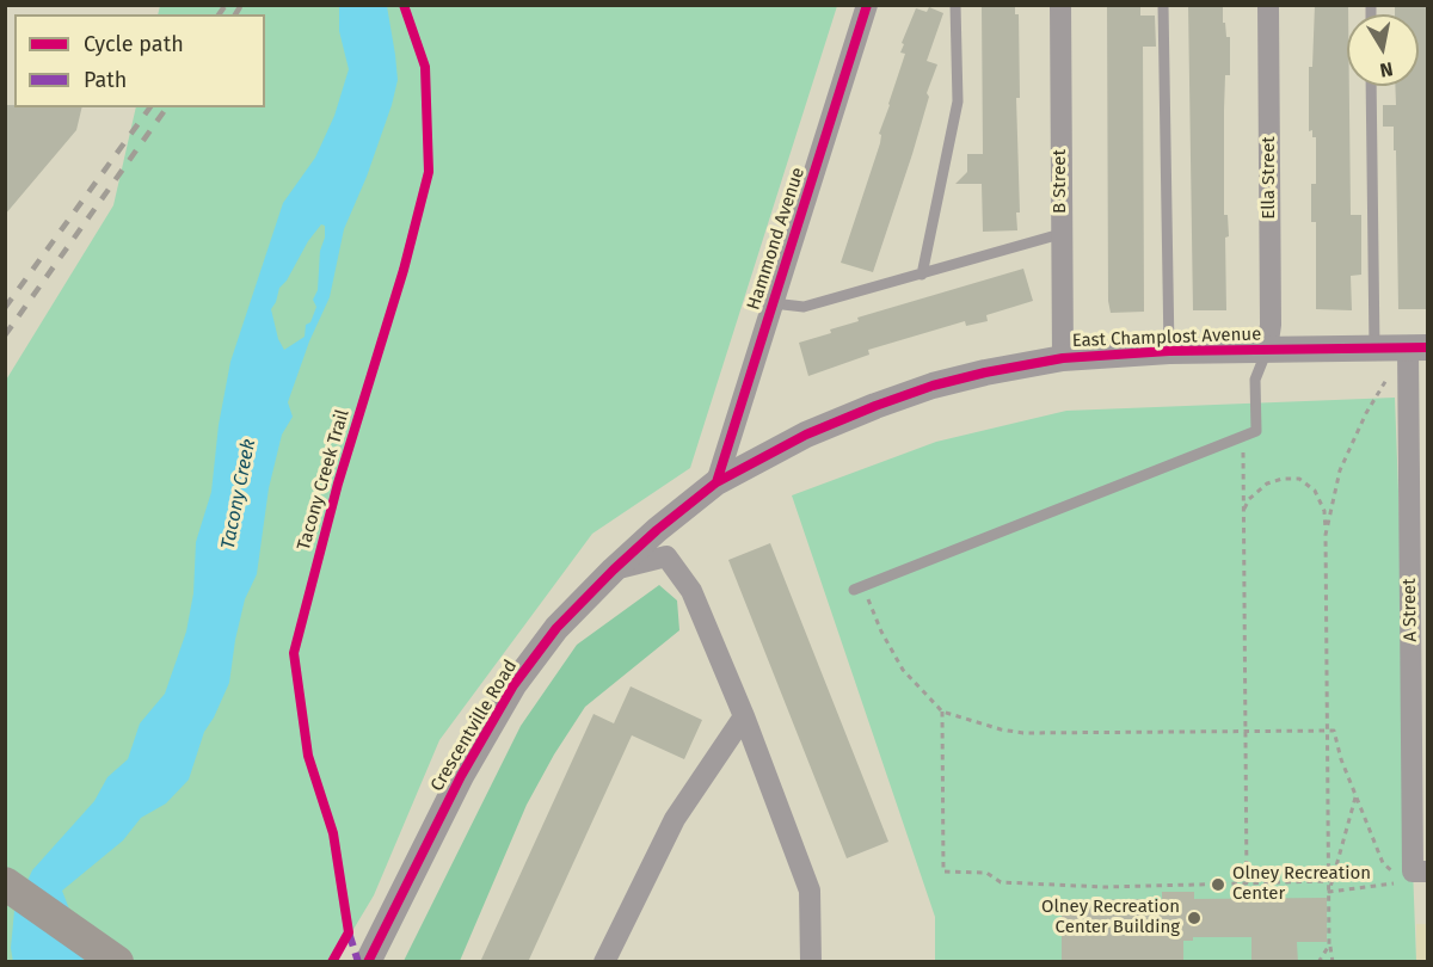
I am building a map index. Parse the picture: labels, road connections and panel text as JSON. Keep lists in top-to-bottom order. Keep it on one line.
{"streets":{"street":["Ella Street","B Street","Hammond Avenue","East Champlost Avenue","A Street","Crescentville Road"],"cycle path":["Tacony Creek Trail"]},"crossings":[["Ella Street","East Champlost Avenue"],["B Street","East Champlost Avenue"],["Hammond Avenue","East Champlost Avenue"],["Hammond Avenue","Crescentville Road"],["East Champlost Avenue","A Street"],["East Champlost Avenue","Crescentville Road"]],"water":["Tacony Creek"],"places":["Olney Recreation Center","Olney Recreation Center Building"],"legend":["Cycle path","Path"],"north":"bottom"}
